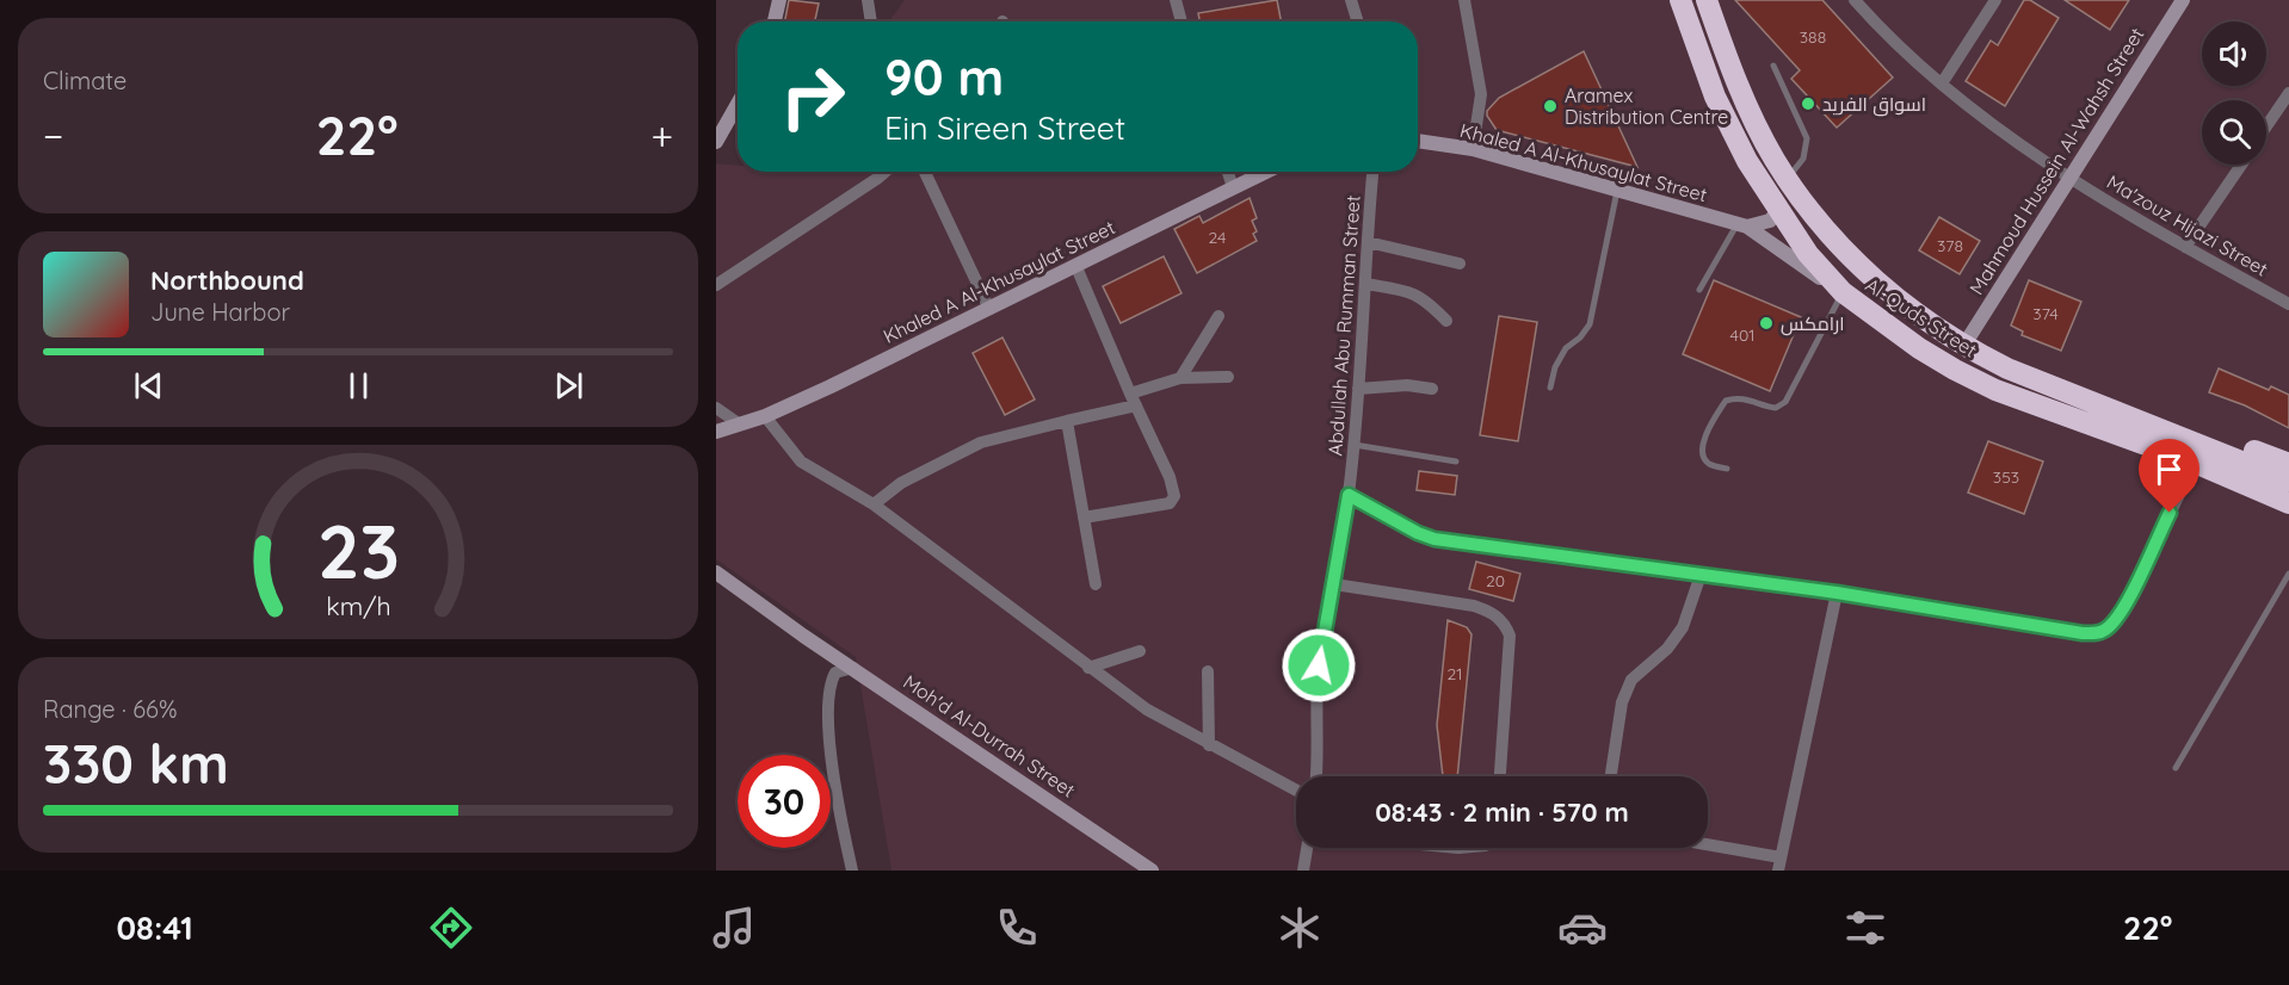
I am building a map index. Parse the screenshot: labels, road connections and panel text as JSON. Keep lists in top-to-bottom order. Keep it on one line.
{"streets":{"highway":["Al-Quds Street"],"street":["Mahmoud Hussein Al-Wahsh Street","Khaled A Al-Khusaylat Street","Ma'zouz Hijazi Street","Abdullah Abu Rumman Street","Moh'd Al-Durrah Street"]},"crossings":[["Mahmoud Hussein Al-Wahsh Street","Ma'zouz Hijazi Street"],["Mahmoud Hussein Al-Wahsh Street","Al-Quds Street"],["Khaled A Al-Khusaylat Street","Al-Quds Street"]],"places":["اسواق الفريد","Aramex Distribution Centre","ارامكس"],"house_numbers":["388","24","378","374","401","353","20","21"],"page":{"tile":["Climate",["Range · 66%","330 km"]],"turn":["90 m","Ein Sireen Street"],"heat":["−","22°","+"],"song":["Northbound","June Harbor"],"limit":"30","trip":"08:43 · 2 min · 570 m","tabs":["08:41","22°"],"gauge":["23","km/h"]}}
